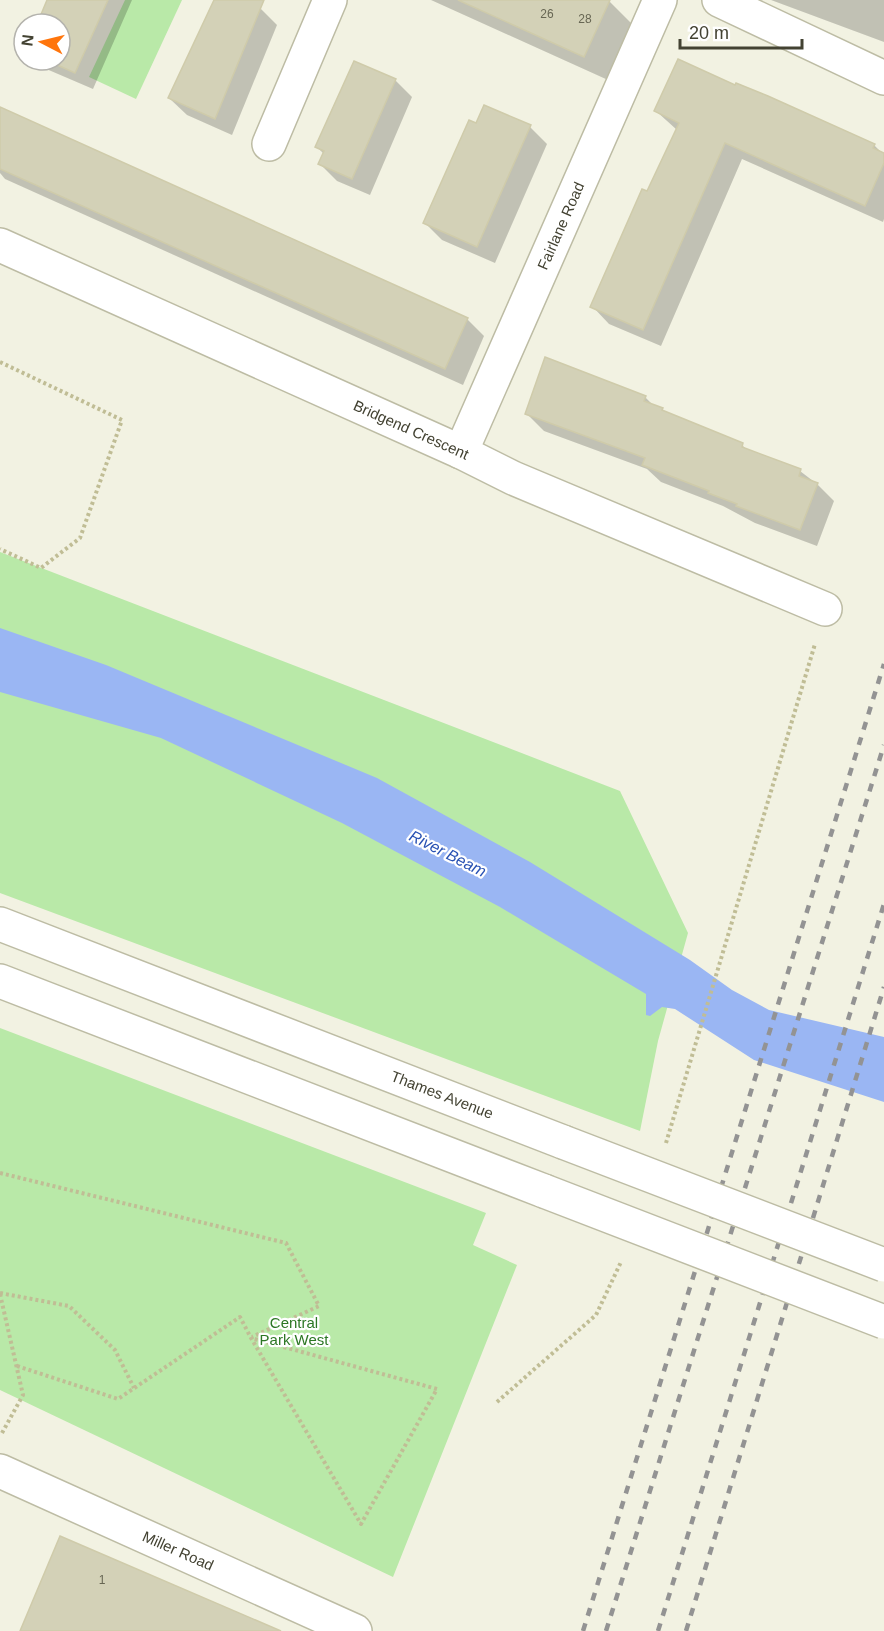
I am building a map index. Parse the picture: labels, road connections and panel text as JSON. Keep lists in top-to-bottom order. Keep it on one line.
{"streets":{"street":["Fairlane Road","Bridgend Crescent","Thames Avenue","Miller Road"]},"crossings":[["Fairlane Road","Bridgend Crescent"]],"water":["River Beam"],"parks":["Central Park West"],"house_numbers":["26","28","1"],"scale_bar":"20 m","north":"left"}
